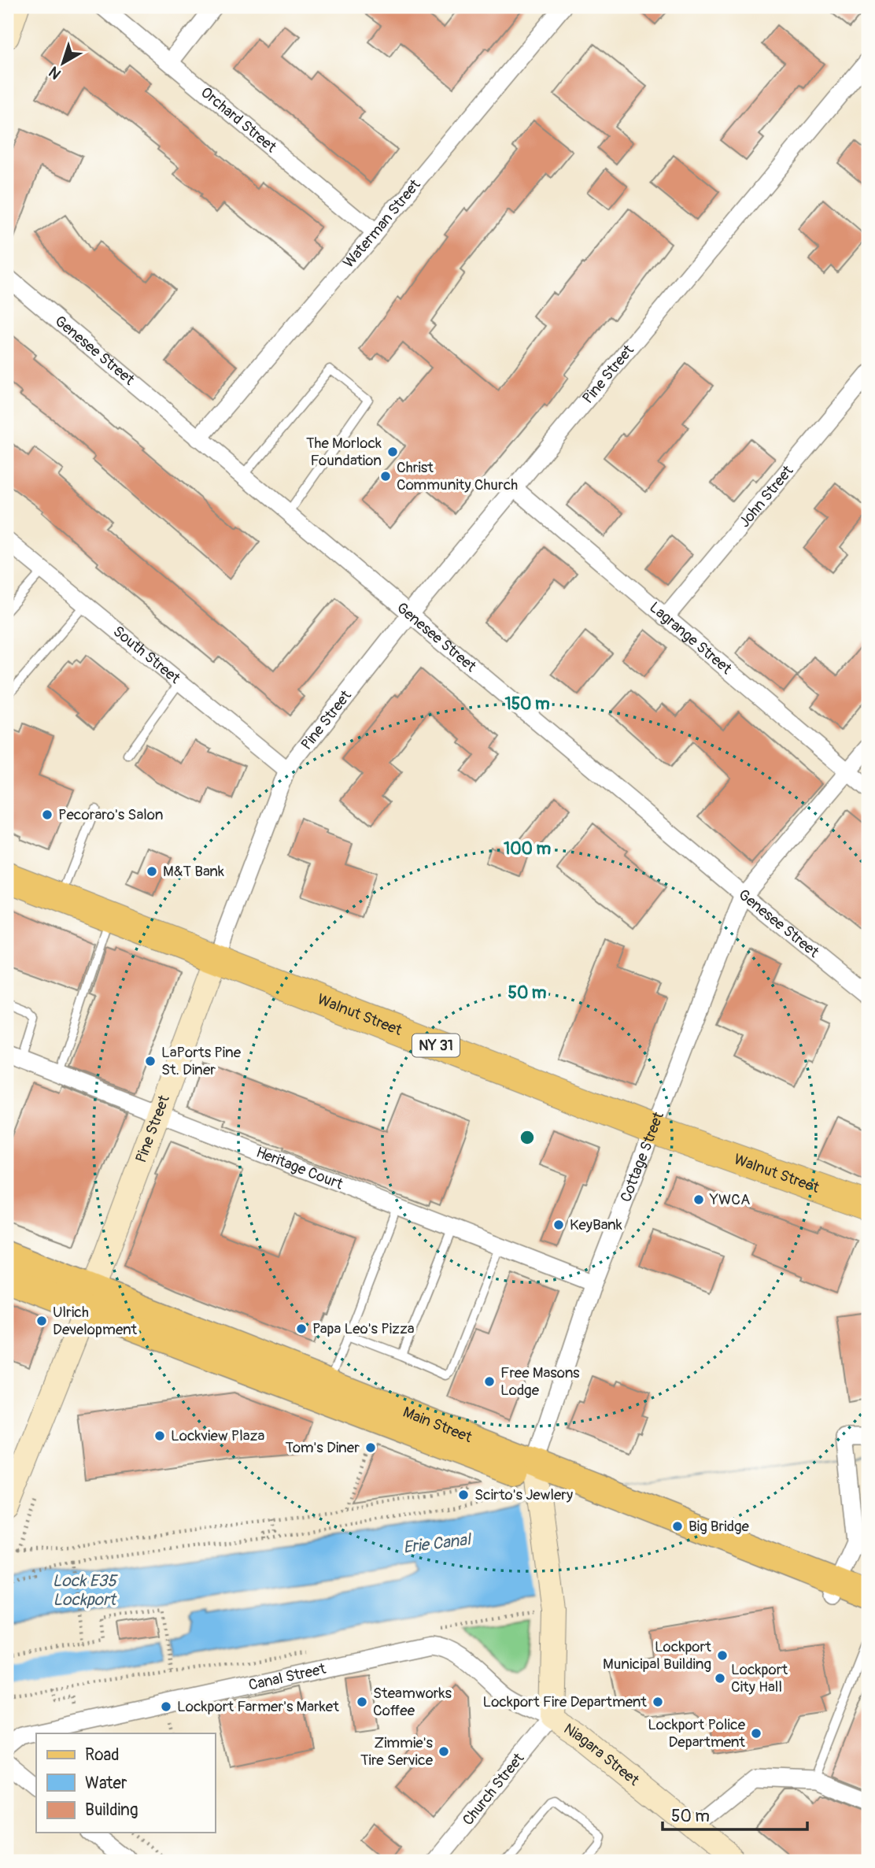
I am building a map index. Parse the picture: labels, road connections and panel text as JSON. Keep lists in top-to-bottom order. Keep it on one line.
{"streets":{"highway":["Walnut Street","NY 31"],"main road":["Main Street"],"street":["Orchard Street","Waterman Street","Genesee Street","Pine Street","John Street","Lagrange Street","South Street","Cottage Street","Heritage Court","Canal Street","Niagara Street","Church Street"]},"crossings":[["Orchard Street","Waterman Street"],["Waterman Street","Genesee Street"],["Genesee Street","Pine Street"],["Genesee Street","Cottage Street"],["Pine Street","Lagrange Street"],["Pine Street","South Street"],["Pine Street","Walnut Street"],["Pine Street","Heritage Court"],["Pine Street","Main Street"],["John Street","Lagrange Street"],["Lagrange Street","Cottage Street"],["Walnut Street","Cottage Street"],["Cottage Street","Heritage Court"],["Cottage Street","Main Street"],["Cottage Street","Niagara Street"],["Canal Street","Niagara Street"],["Canal Street","Church Street"],["Niagara Street","Church Street"]],"water":["Erie Canal","Lock E35 Lockport"],"places":["The Morlock Foundation","Christ Community Church","Pecoraro's Salon","M&T Bank","LaPorts Pine St. Diner","YWCA","KeyBank","Ulrich Development","Papa Leo's Pizza","Free Masons Lodge","Lockview Plaza","Tom's Diner","Scirto's Jewlery","Big Bridge","Lockport Municipal Building","Lockport City Hall","Steamworks Coffee","Lockport Fire Department","Lockport Farmer's Market","Lockport Police Department","Zimmie's Tire Service"],"legend":["Road","Water","Building"],"scale_bar":"50 m","north":"bottom left","rings":["150 m","100 m","50 m"]}
